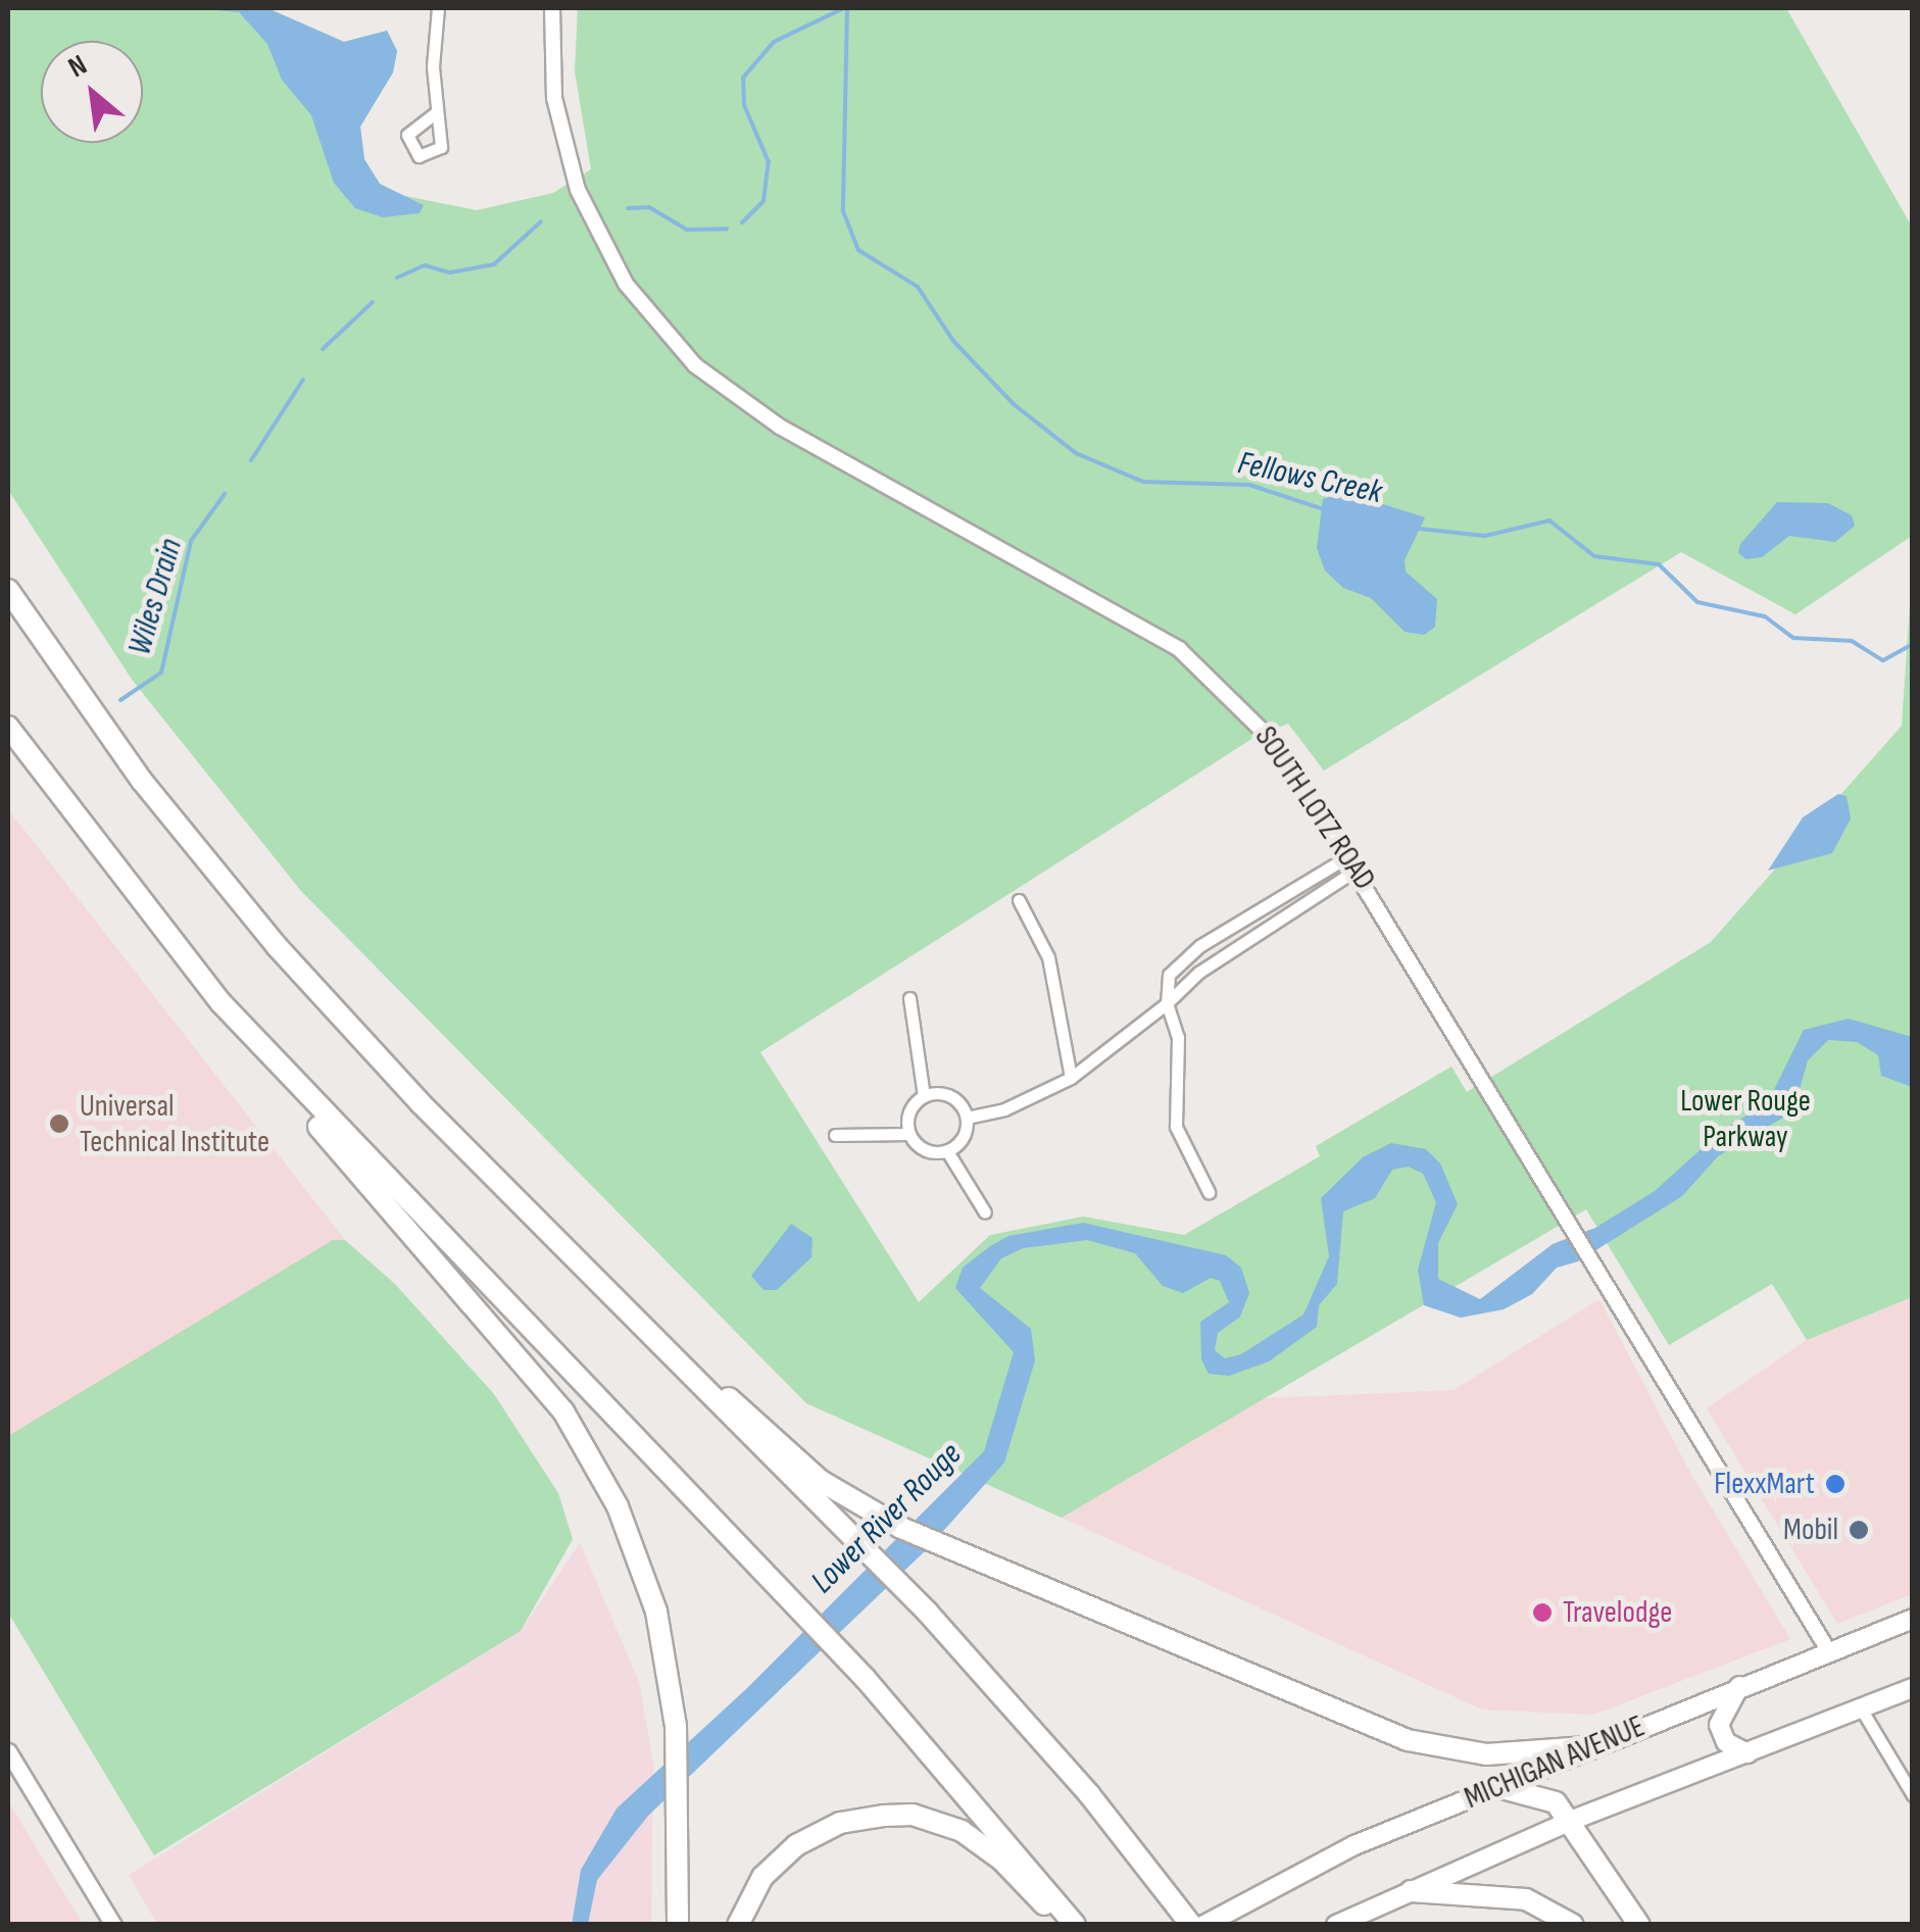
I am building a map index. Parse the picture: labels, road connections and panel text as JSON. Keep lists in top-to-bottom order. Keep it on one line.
{"streets":{"main road":["MICHIGAN AVENUE"],"street":["SOUTH LOTZ ROAD"]},"crossings":[["SOUTH LOTZ ROAD","MICHIGAN AVENUE"]],"water":["Fellows Creek","Wiles Drain","Lower River Rouge"],"parks":["Lower Rouge Parkway"],"places":["Universal Technical Institute","FlexxMart","Mobil","Travelodge"],"north":"top left"}
